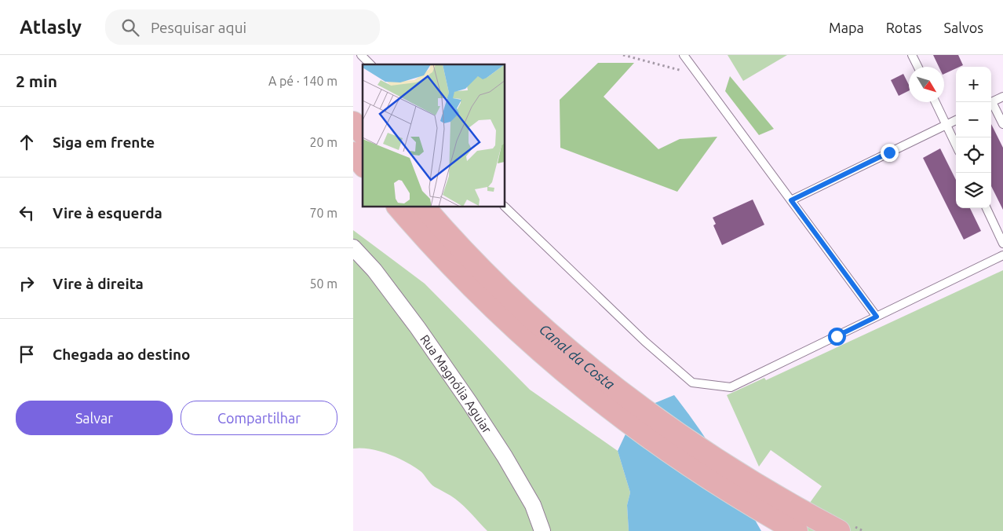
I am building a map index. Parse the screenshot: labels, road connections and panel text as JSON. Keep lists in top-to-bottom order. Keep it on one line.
{"streets":{"street":["Rua Magnólia Aguiar"]},"water":["Canal da Costa"],"north":"bottom right","page":{"header":"Atlasly","search":"Pesquisar aqui","nav":["Mapa","Rotas","Salvos"],"heading":["2 min","A pé · 140 m"],"map_buttons":["+","−"],"list":[["Siga em frente","20 m"],["Vire à esquerda","70 m"],["Vire à direita","50 m"],"Chegada ao destino"],"buttons":["Salvar","Compartilhar"]}}
